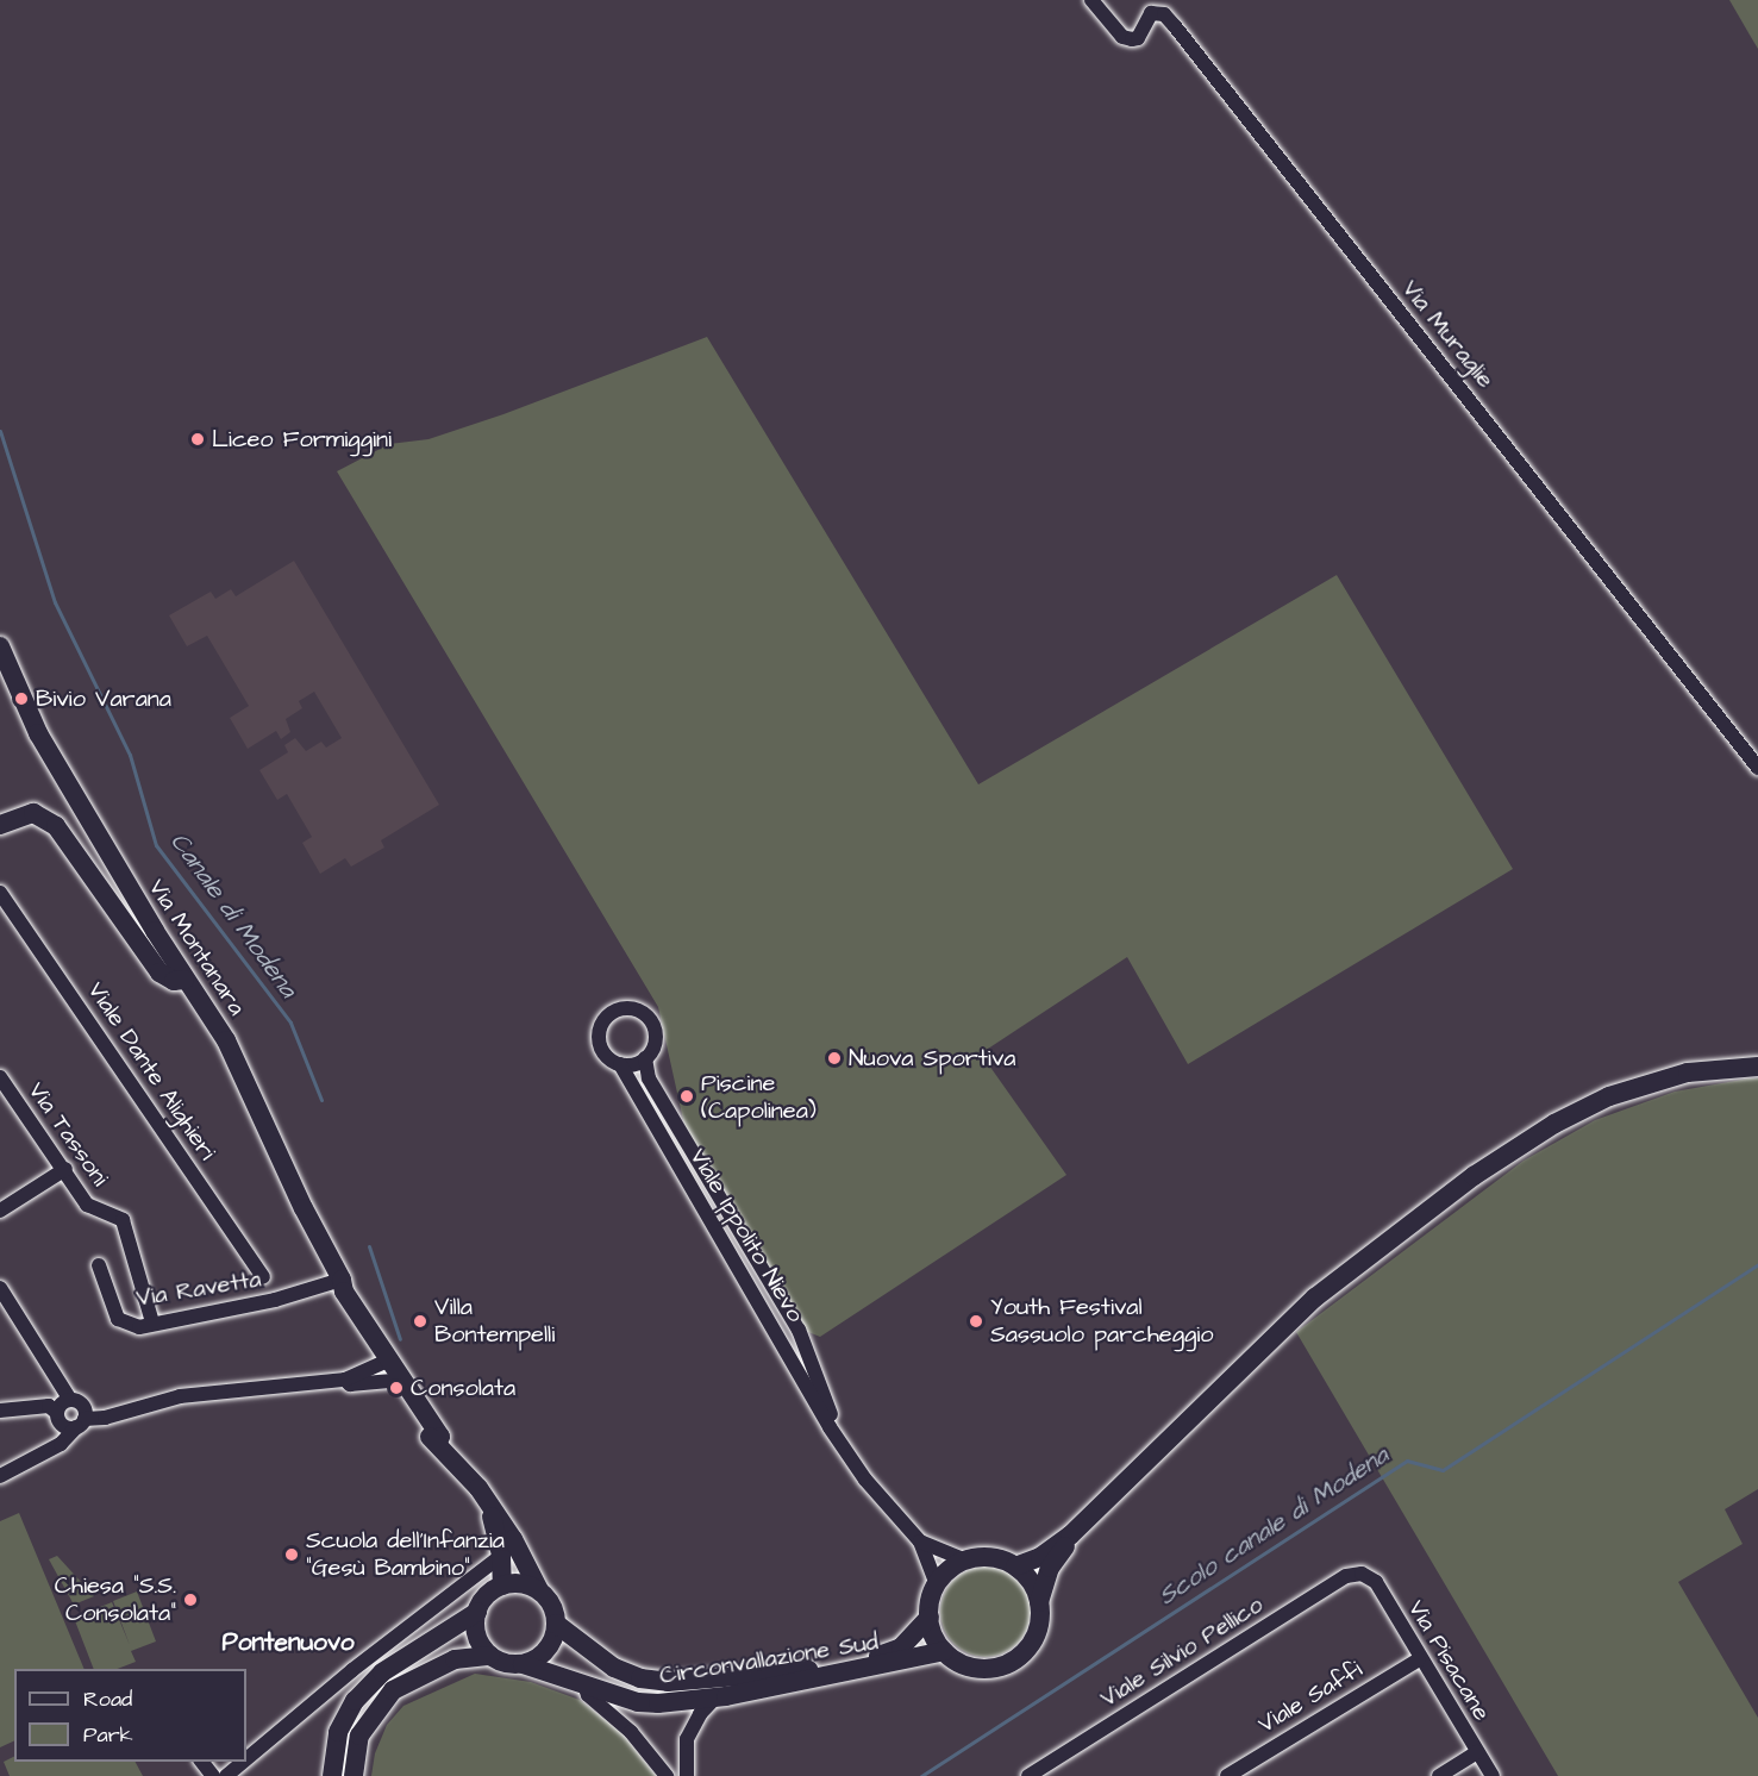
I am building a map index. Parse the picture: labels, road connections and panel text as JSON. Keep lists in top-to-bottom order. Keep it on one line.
{"streets":{"main road":["Via Montanara","Circonvallazione Sud"],"street":["Via Muraglie","Viale Dante Alighieri","Via Tassoni","Viale Ippolito Nievo","Via Ravetta","Viale Silvio Pellico","Via Pisacane","Viale Saffi"]},"crossings":[["Via Montanara","Via Ravetta"],["Via Montanara","Circonvallazione Sud"],["Via Tassoni","Via Ravetta"],["Viale Ippolito Nievo","Circonvallazione Sud"],["Viale Silvio Pellico","Via Pisacane"],["Via Pisacane","Viale Saffi"]],"districts":["Pontenuovo"],"water":["Canale di Modena","Scolo canale di Modena"],"places":["Liceo Formiggini","Bivio Varana","Nuova Sportiva","Piscine (Capolinea)","Villa Bontempelli","Youth Festival Sassuolo parcheggio","Consolata","Scuola dell'Infanzia \"Gesù Bambino\"","Chiesa \"S.S. Consolata\""],"legend":["Road","Park"]}
